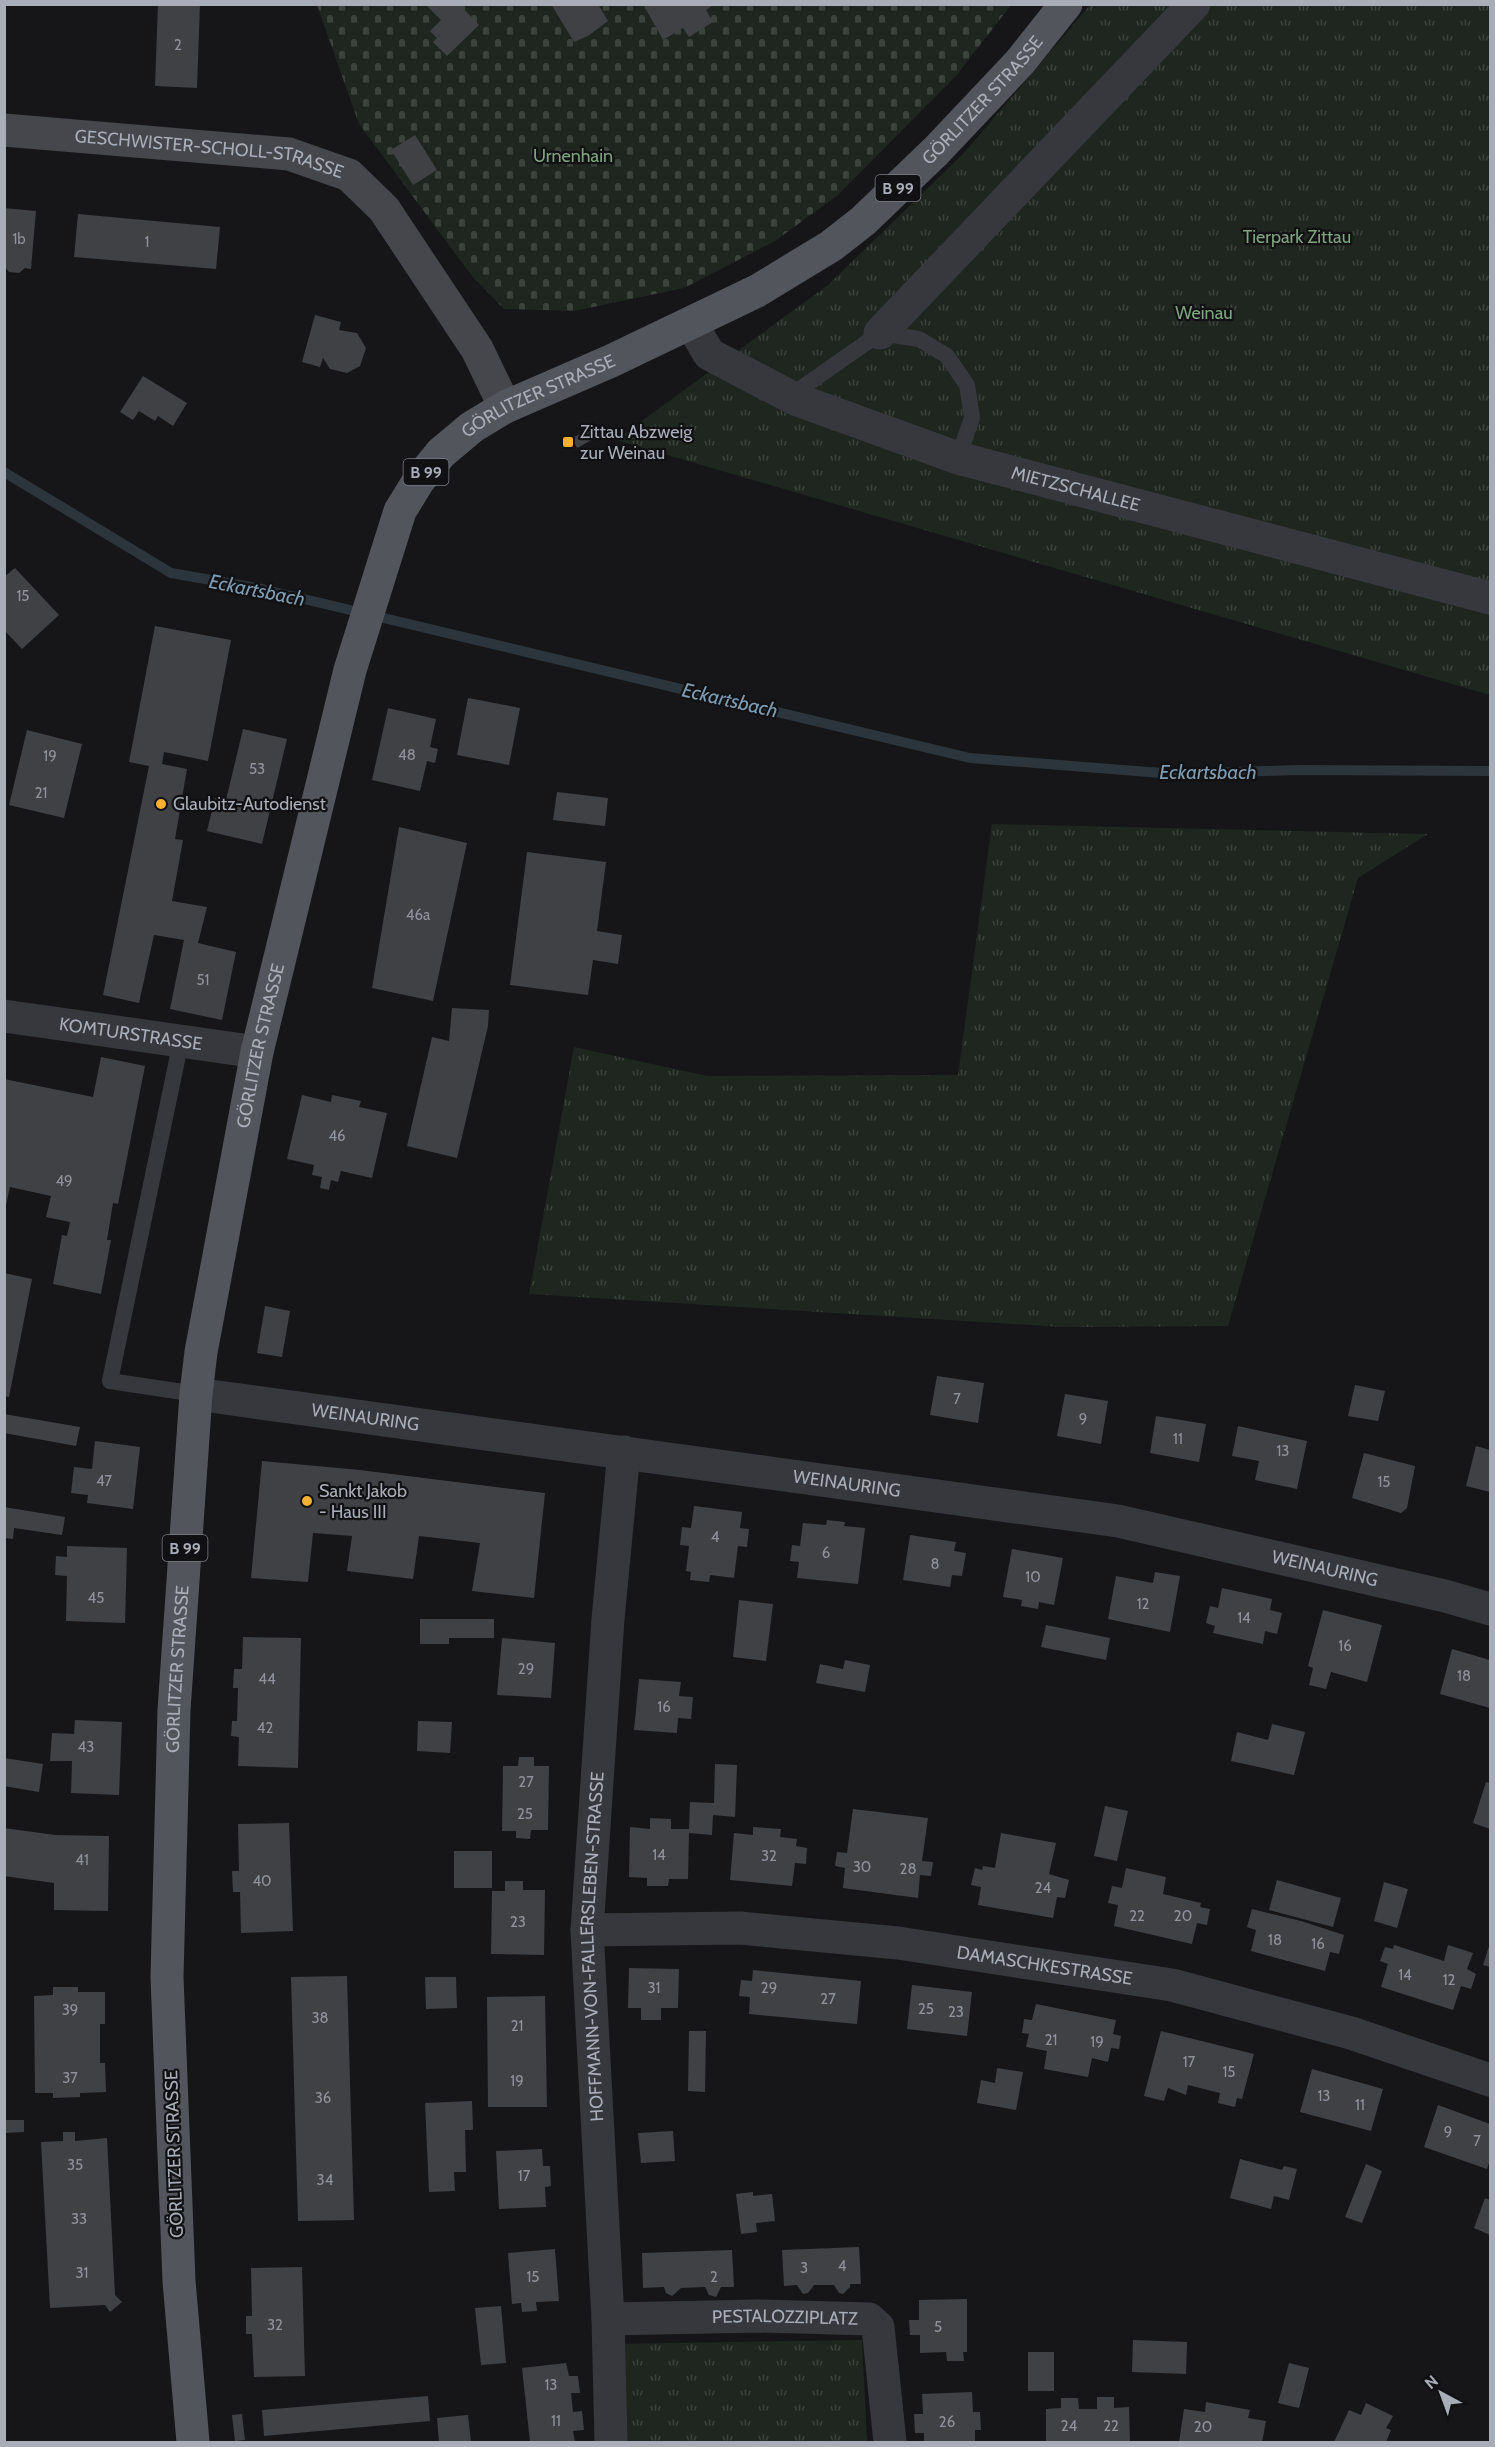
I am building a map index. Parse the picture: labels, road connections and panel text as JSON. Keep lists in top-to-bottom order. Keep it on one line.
{"streets":{"main road":["GÖRLITZER STRASSE","B 99"],"street":["GESCHWISTER-SCHOLL-STRASSE","MIETZSCHALLEE","KOMTURSTRASSE","WEINAURING","HOFFMANN-VON-FALLERSLEBEN-STRASSE","DAMASCHKESTRASSE","PESTALOZZIPLATZ"]},"crossings":[["GÖRLITZER STRASSE","GESCHWISTER-SCHOLL-STRASSE"],["GÖRLITZER STRASSE","MIETZSCHALLEE"],["GÖRLITZER STRASSE","KOMTURSTRASSE"],["GÖRLITZER STRASSE","WEINAURING"],["WEINAURING","HOFFMANN-VON-FALLERSLEBEN-STRASSE"],["HOFFMANN-VON-FALLERSLEBEN-STRASSE","DAMASCHKESTRASSE"],["HOFFMANN-VON-FALLERSLEBEN-STRASSE","PESTALOZZIPLATZ"]],"water":["Eckartsbach"],"parks":["Urnenhain","Tierpark Zittau","Weinau"],"places":{"transit":["Zittau Abzweig zur Weinau"],"other":["Glaubitz-Autodienst","Sankt Jakob - Haus III"]},"house_numbers":["2","1b","1","15","48","19","53","21","46a","51","46","49","7","9","11","13","47","15","4","6","8","10","45","12","14","16","29","18","44","16","42","43","27","25","14","32","41","30","28","40","24","22","20","23","18","16","14","12","31","29","27","25","39","23","38","21","21","19","17","15","37","19","13","36","11","9","7","35","17","34","33","4","3","31","15","2","32","5","13","11","26","24","22","20"],"north":"top left"}
